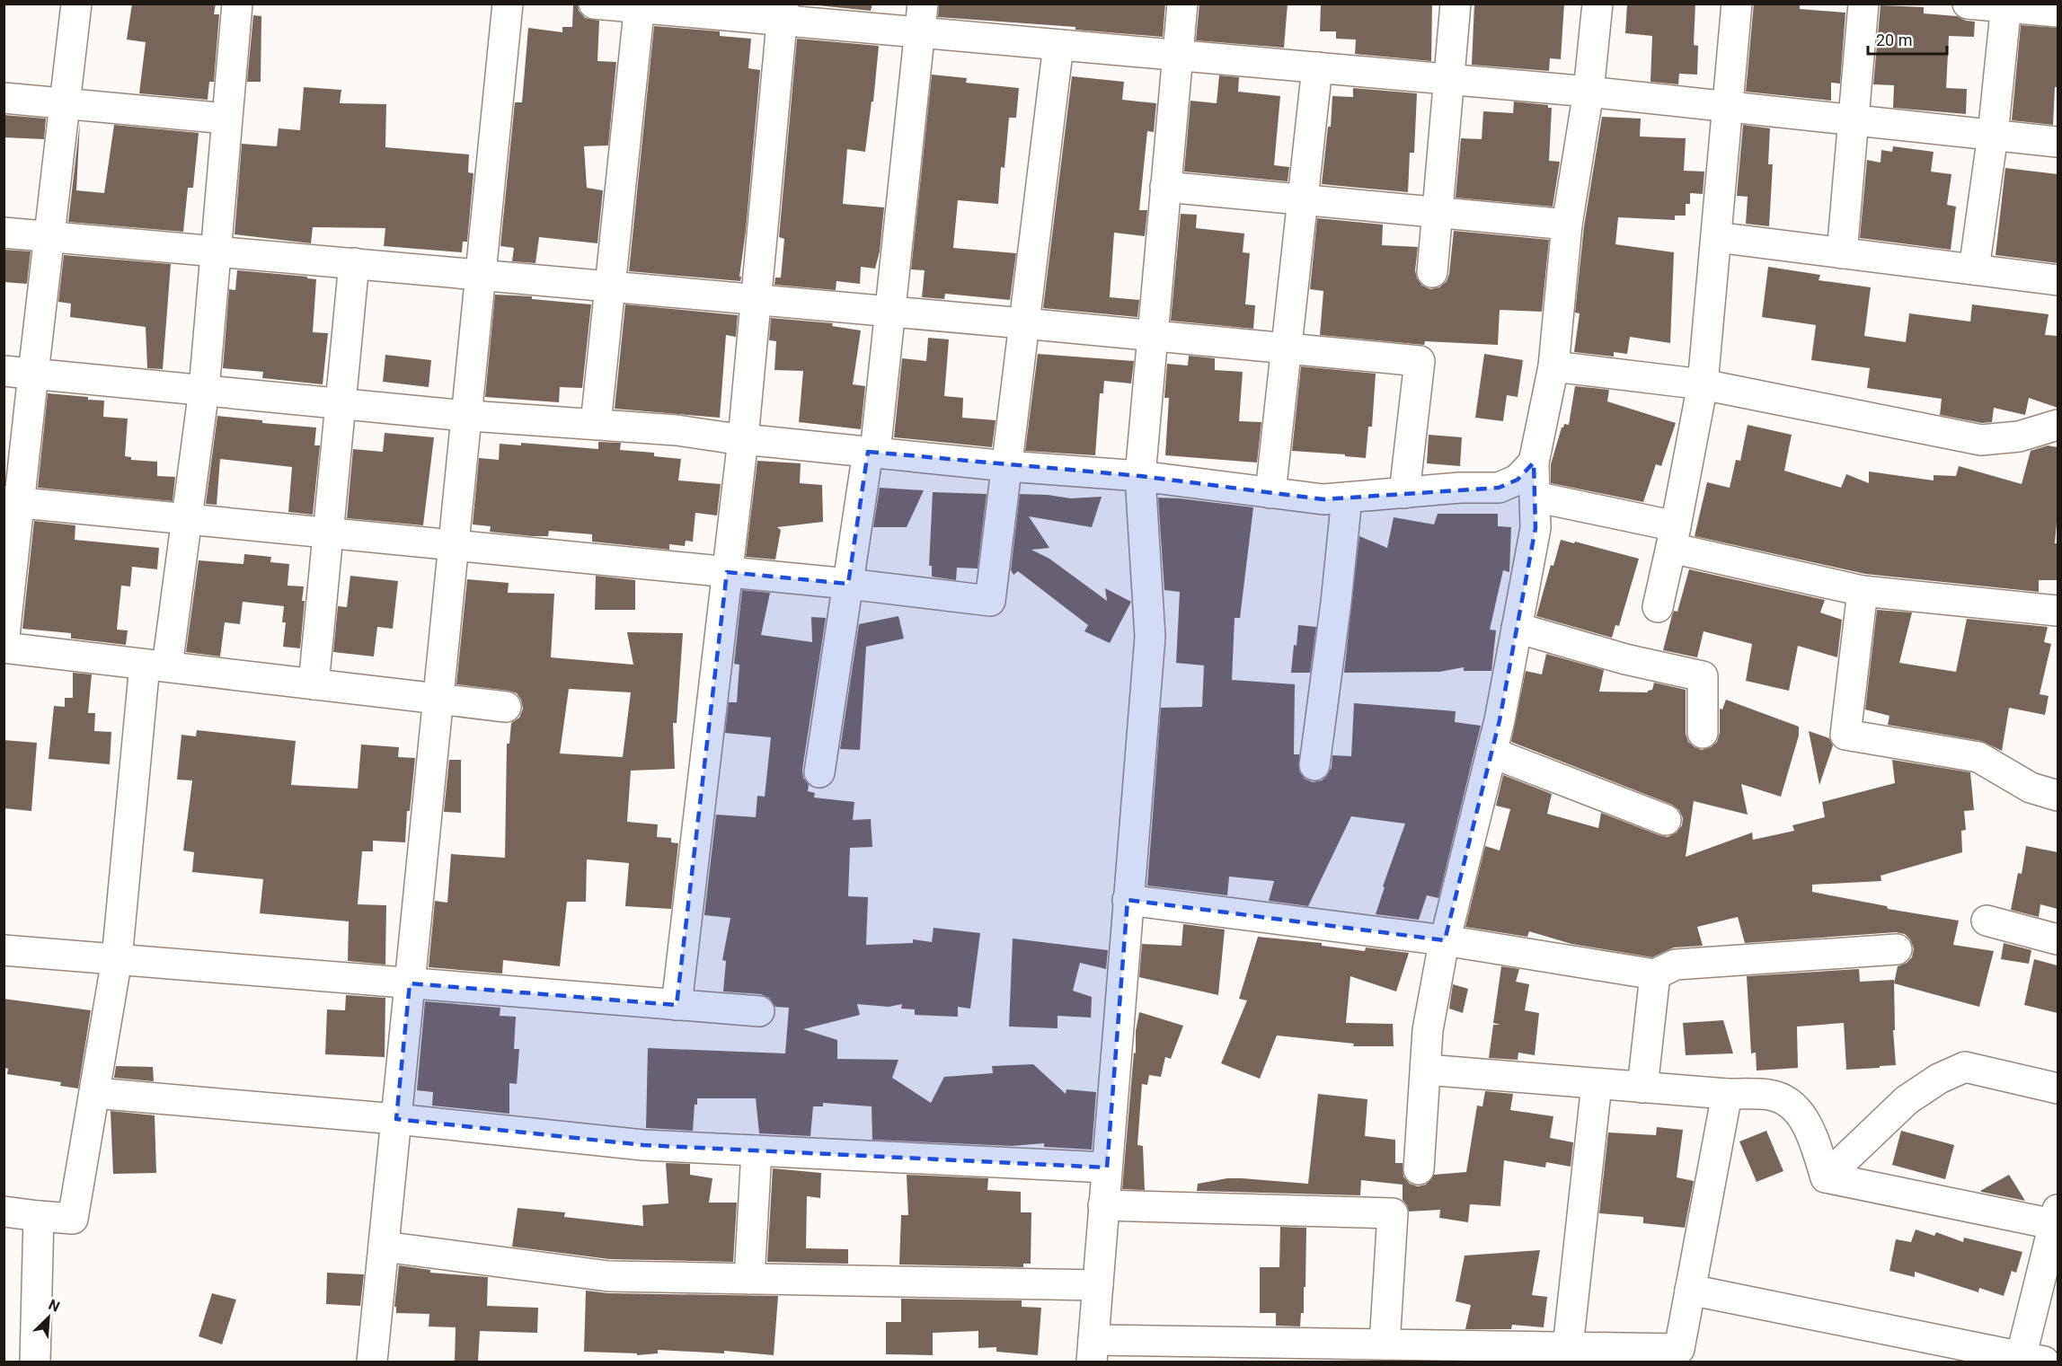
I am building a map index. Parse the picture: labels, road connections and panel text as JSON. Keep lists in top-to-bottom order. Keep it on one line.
{"scale_bar":"20 m","north":"top right"}
